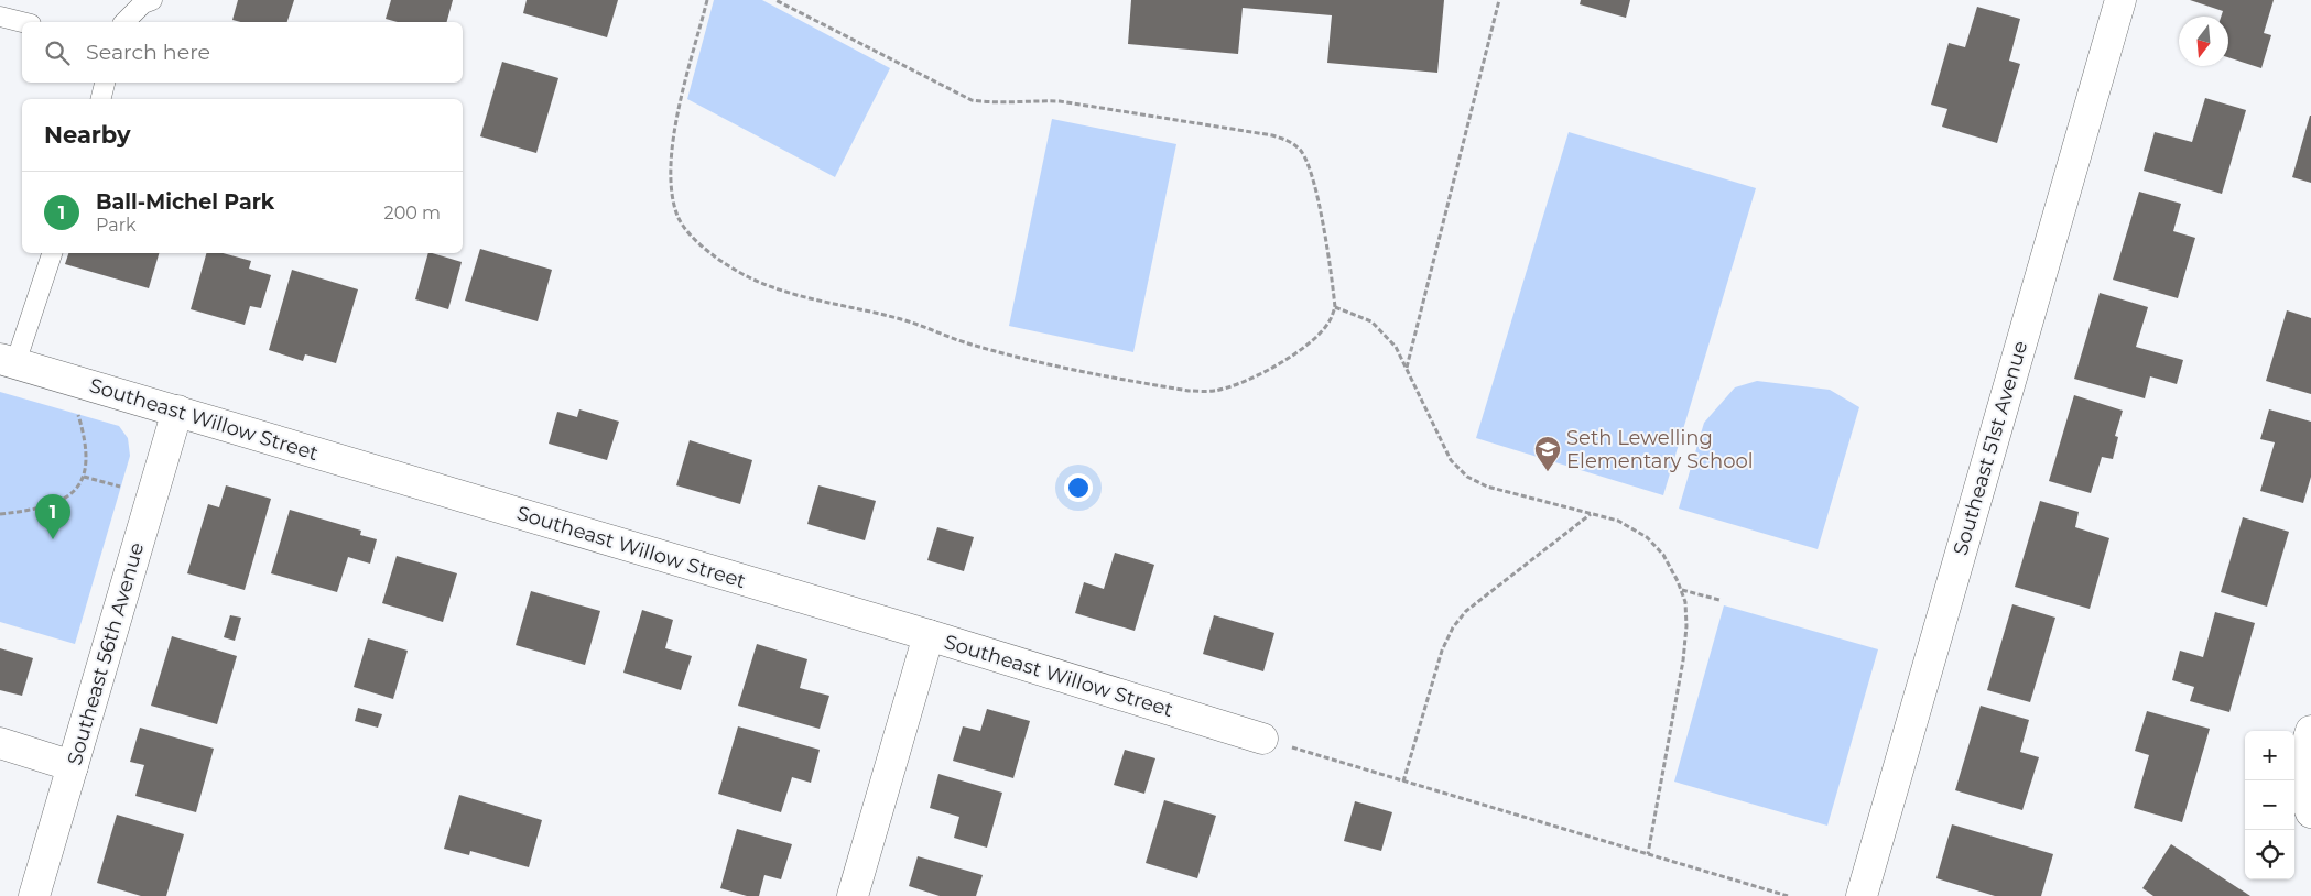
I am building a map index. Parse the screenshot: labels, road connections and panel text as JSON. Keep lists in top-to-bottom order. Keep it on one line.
{"streets":{"street":["Southeast Willow Street","Southeast 51st Avenue","Southeast 56th Avenue"]},"crossings":[["Southeast Willow Street","Southeast 56th Avenue"]],"places":{"school or university":["Seth Lewelling Elementary School"]},"north":"bottom","page":{"search":"Search here","heading":"Nearby","list":[{"mark":"1","name":"Ball-Michel Park","note":"Park","value":"200 m"}],"pins":"1","map_buttons":["+","−"]}}
